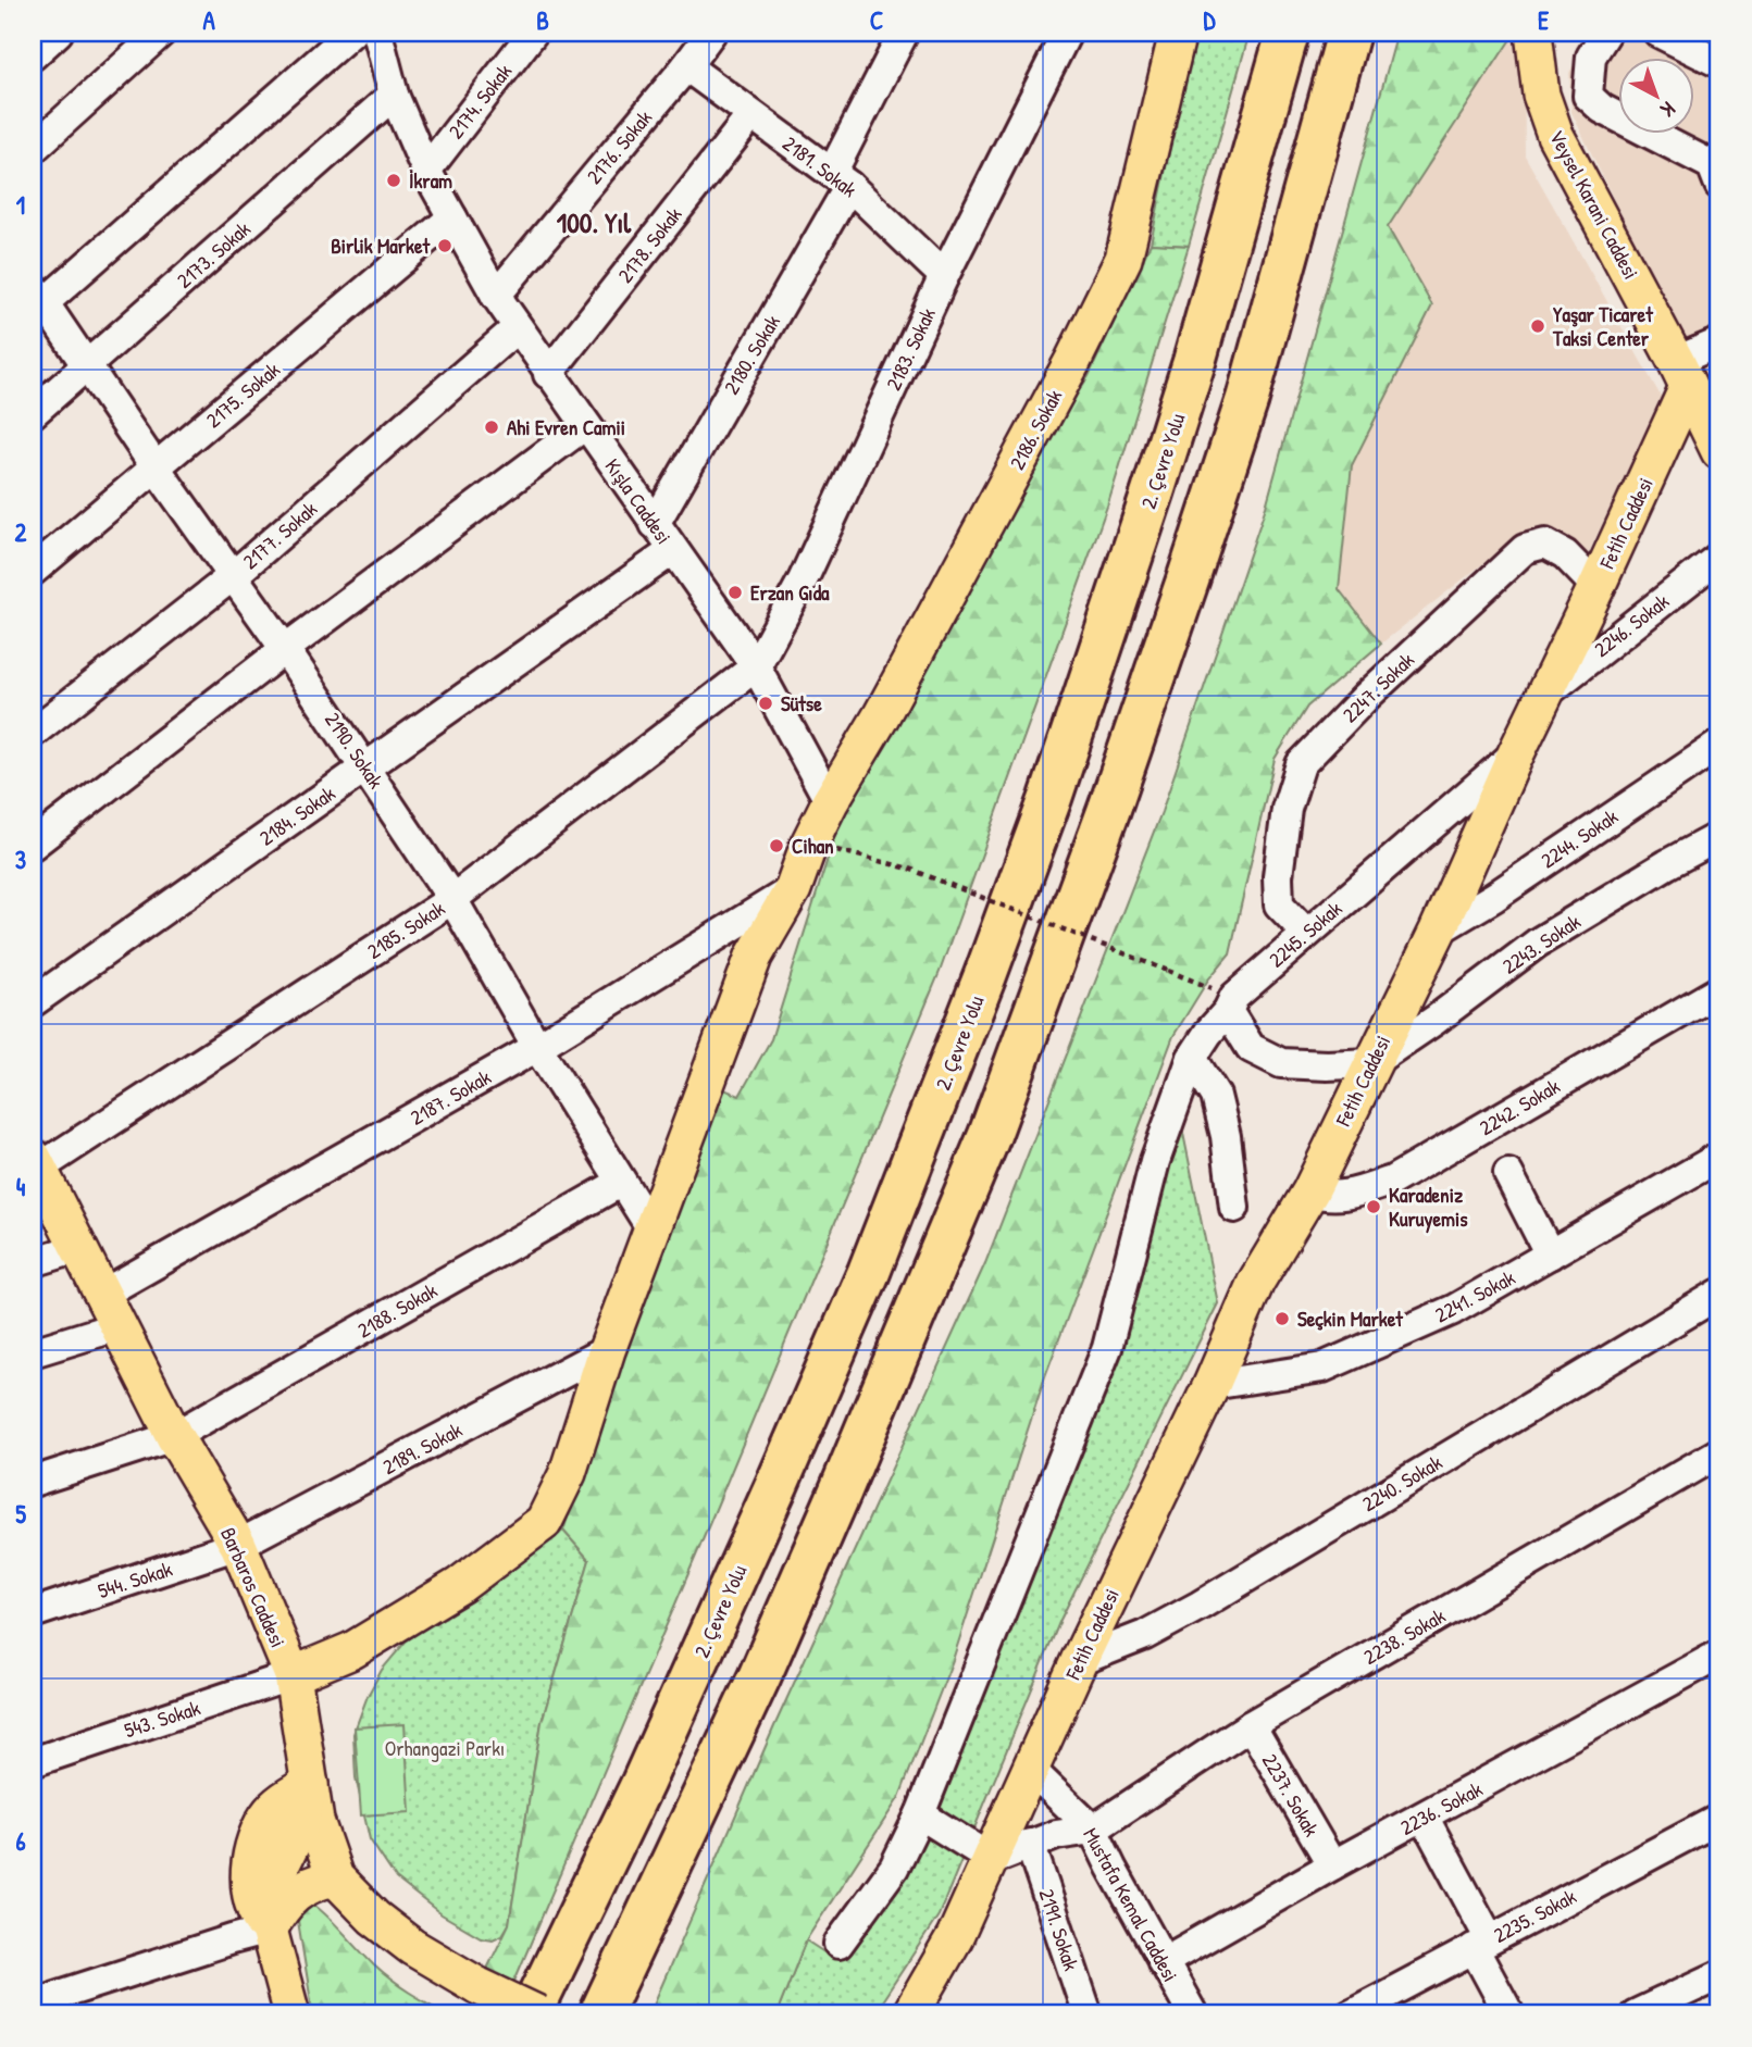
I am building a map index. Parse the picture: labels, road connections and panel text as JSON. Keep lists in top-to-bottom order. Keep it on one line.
{"streets":{"highway":["2. Çevre Yolu"],"main road":["Veysel Karani Caddesi","2186. Sokak","Fetih Caddesi","Barbaros Caddesi"],"street":["2174. Sokak","2176. Sokak","2181. Sokak","2178. Sokak","2173. Sokak","2183. Sokak","2180. Sokak","2175. Sokak","Kışla Caddesi","2177. Sokak","2246. Sokak","2247. Sokak","2190. Sokak","2184. Sokak","2244. Sokak","2185. Sokak","2245. Sokak","2243. Sokak","2187. Sokak","2242. Sokak","2241. Sokak","2188. Sokak","2189. Sokak","2240. Sokak","544. Sokak","2238. Sokak","543. Sokak","2237. Sokak","2236. Sokak","Mustafa Kemal Caddesi","2235. Sokak","2191. Sokak"]},"crossings":[["2174. Sokak","Kışla Caddesi"],["2176. Sokak","2181. Sokak"],["2176. Sokak","Kışla Caddesi"],["2181. Sokak","2178. Sokak"],["2181. Sokak","2183. Sokak"],["2181. Sokak","2180. Sokak"],["Veysel Karani Caddesi","Fetih Caddesi"],["2178. Sokak","Kışla Caddesi"],["2173. Sokak","Kışla Caddesi"],["2173. Sokak","2190. Sokak"],["2183. Sokak","Kışla Caddesi"],["2183. Sokak","2185. Sokak"],["2180. Sokak","Kışla Caddesi"],["2175. Sokak","Kışla Caddesi"],["2175. Sokak","2190. Sokak"],["2186. Sokak","Kışla Caddesi"],["2186. Sokak","2190. Sokak"],["2186. Sokak","2187. Sokak"],["2186. Sokak","2189. Sokak"],["2186. Sokak","Barbaros Caddesi"],["2186. Sokak","543. Sokak"],["Kışla Caddesi","2177. Sokak"],["Kışla Caddesi","2184. Sokak"],["Kışla Caddesi","2185. Sokak"],["Fetih Caddesi","2246. Sokak"],["Fetih Caddesi","2247. Sokak"],["Fetih Caddesi","2244. Sokak"],["Fetih Caddesi","2245. Sokak"],["Fetih Caddesi","2243. Sokak"],["Fetih Caddesi","2242. Sokak"],["Fetih Caddesi","2241. Sokak"],["Fetih Caddesi","2240. Sokak"],["Fetih Caddesi","Mustafa Kemal Caddesi"],["2177. Sokak","2190. Sokak"],["2247. Sokak","2245. Sokak"],["2190. Sokak","2184. Sokak"],["2190. Sokak","2185. Sokak"],["2190. Sokak","2187. Sokak"],["2190. Sokak","2188. Sokak"],["2185. Sokak","Barbaros Caddesi"],["2187. Sokak","Barbaros Caddesi"],["2188. Sokak","Barbaros Caddesi"],["2189. Sokak","544. Sokak"],["2189. Sokak","Barbaros Caddesi"],["544. Sokak","Barbaros Caddesi"],["Barbaros Caddesi","543. Sokak"],["2238. Sokak","2237. Sokak"],["2238. Sokak","Mustafa Kemal Caddesi"],["2237. Sokak","2236. Sokak"],["2236. Sokak","Mustafa Kemal Caddesi"]],"districts":["100. Yıl"],"parks":["Orhangazi Parkı"],"places":["İkram","Birlik Market","Yaşar Ticaret Taksi Center","Ahi Evren Camii","Erzan Gıda","Sütse","Cihan","Karadeniz Kuruyemis","Seçkin Market"],"north":"bottom right","grid":{"columns":["A","B","C","D","E"],"rows":["1","2","3","4","5","6"]}}
